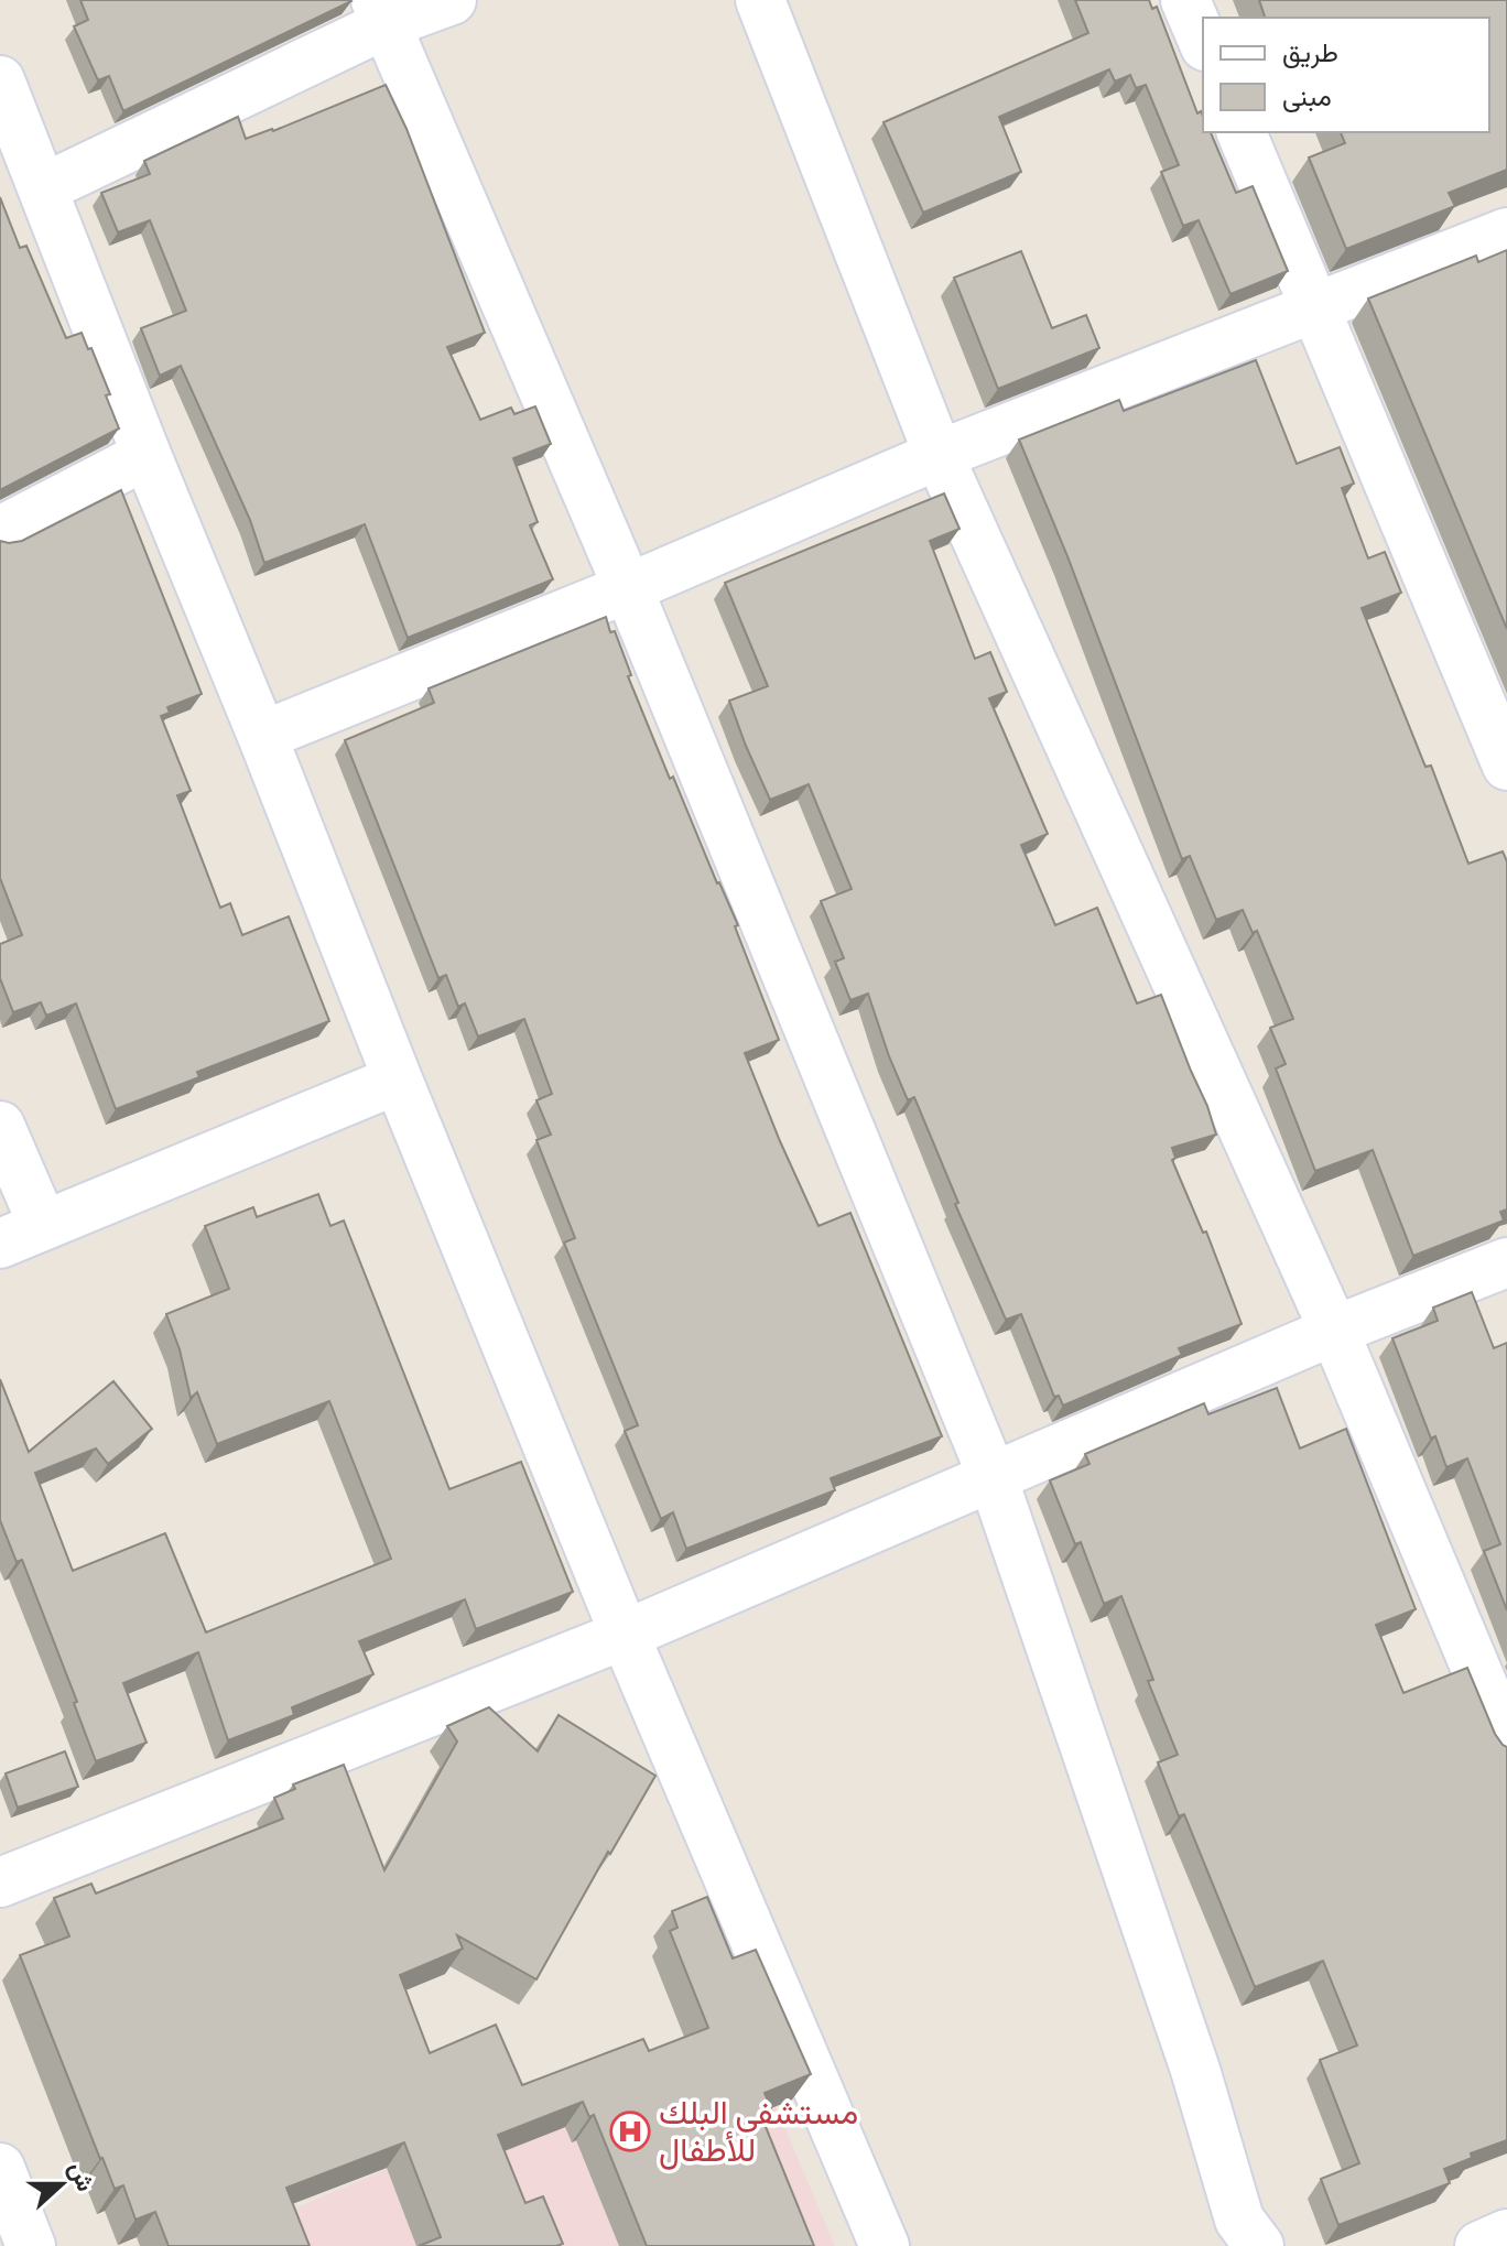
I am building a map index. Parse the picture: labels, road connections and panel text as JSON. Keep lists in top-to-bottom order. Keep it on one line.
{"places":{"hospital":["مستشفى البلك للأطفال"]},"legend":["طريق","مبنى"],"north":"right"}
